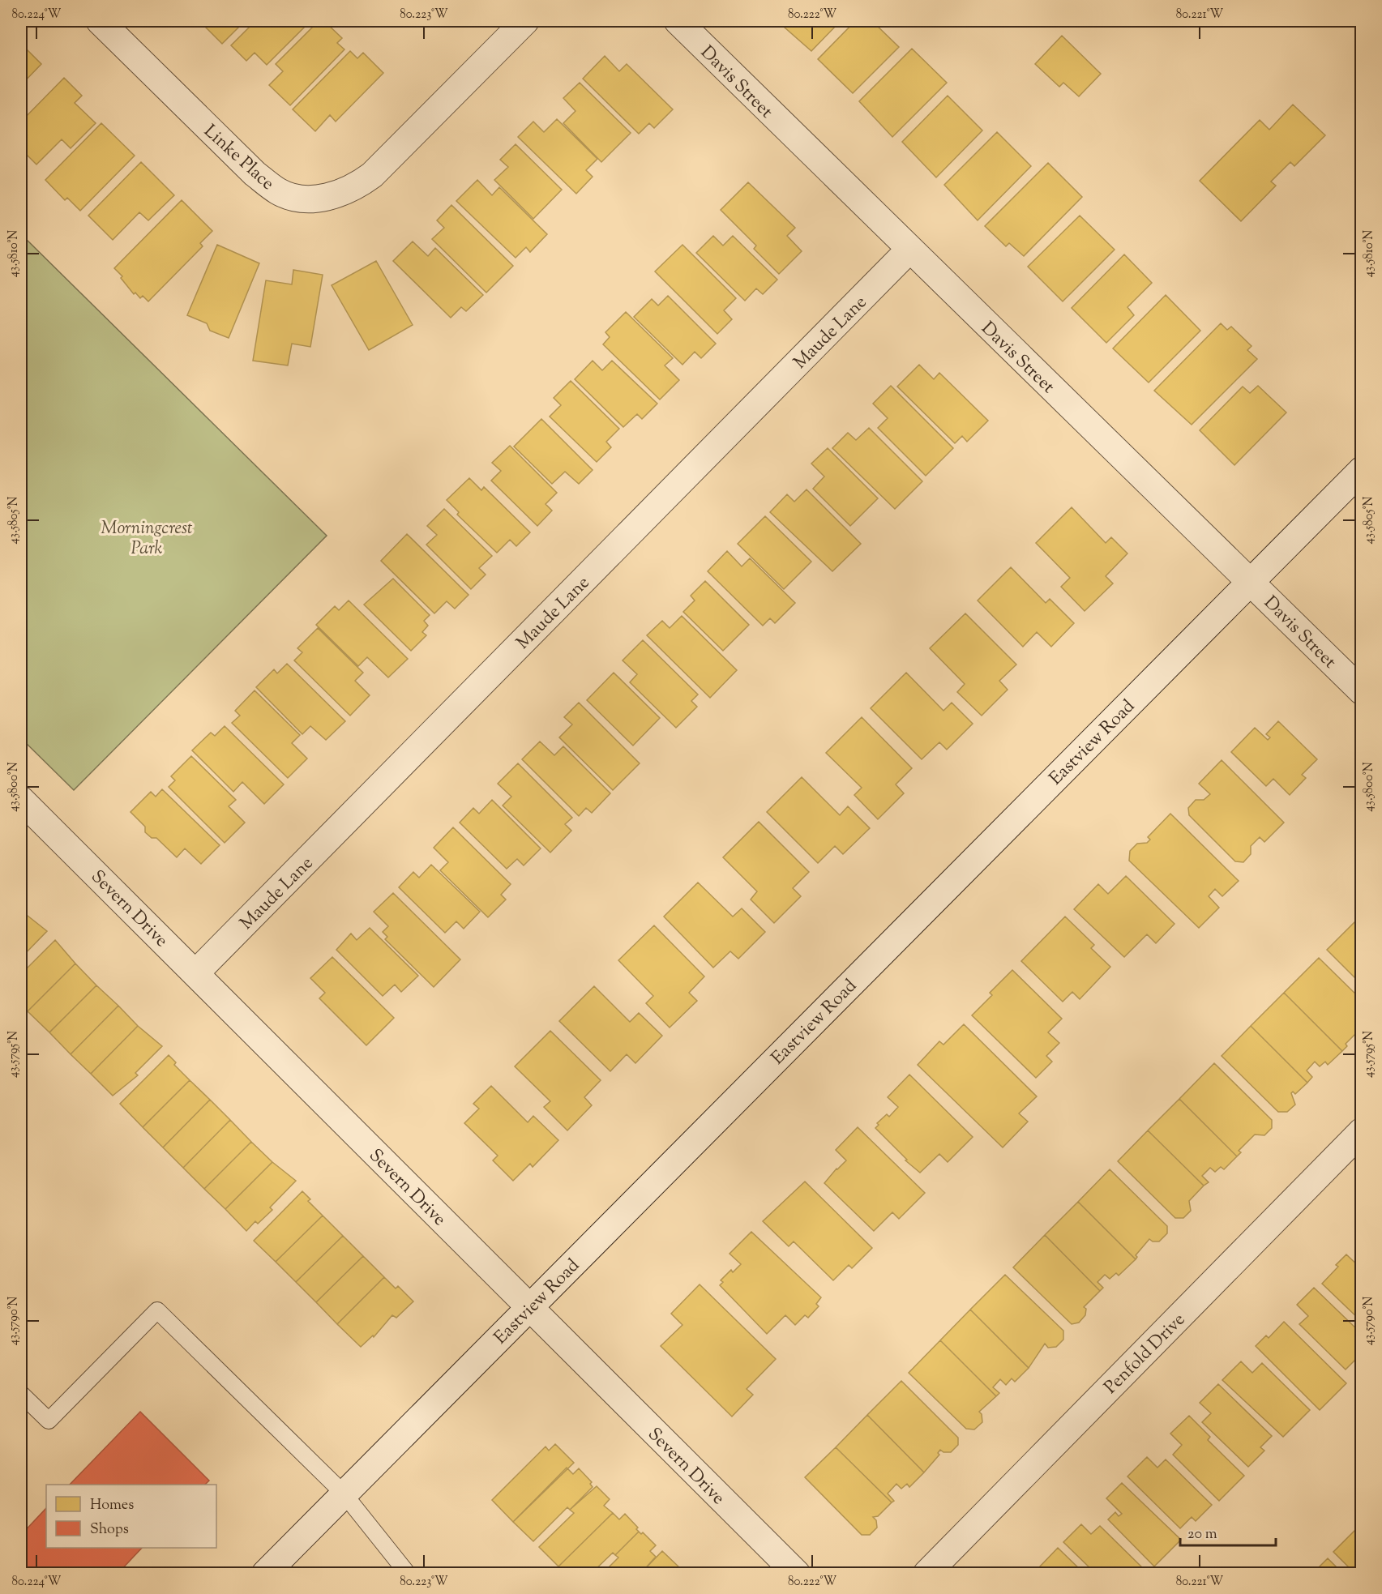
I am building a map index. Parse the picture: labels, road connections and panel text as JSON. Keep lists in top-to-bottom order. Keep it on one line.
{"streets":{"street":["Davis Street","Linke Place","Maude Lane","Eastview Road","Severn Drive","Penfold Drive"]},"crossings":[["Davis Street","Maude Lane"],["Davis Street","Eastview Road"],["Maude Lane","Severn Drive"],["Eastview Road","Severn Drive"]],"parks":["Morningcrest Park"],"legend":["Homes","Shops"],"scale_bar":"20 m","coordinates":["80.224°W","80.223°W","80.222°W","80.221°W","43.5810°N","43.5805°N","43.5800°N","43.5795°N","43.5790°N"]}
